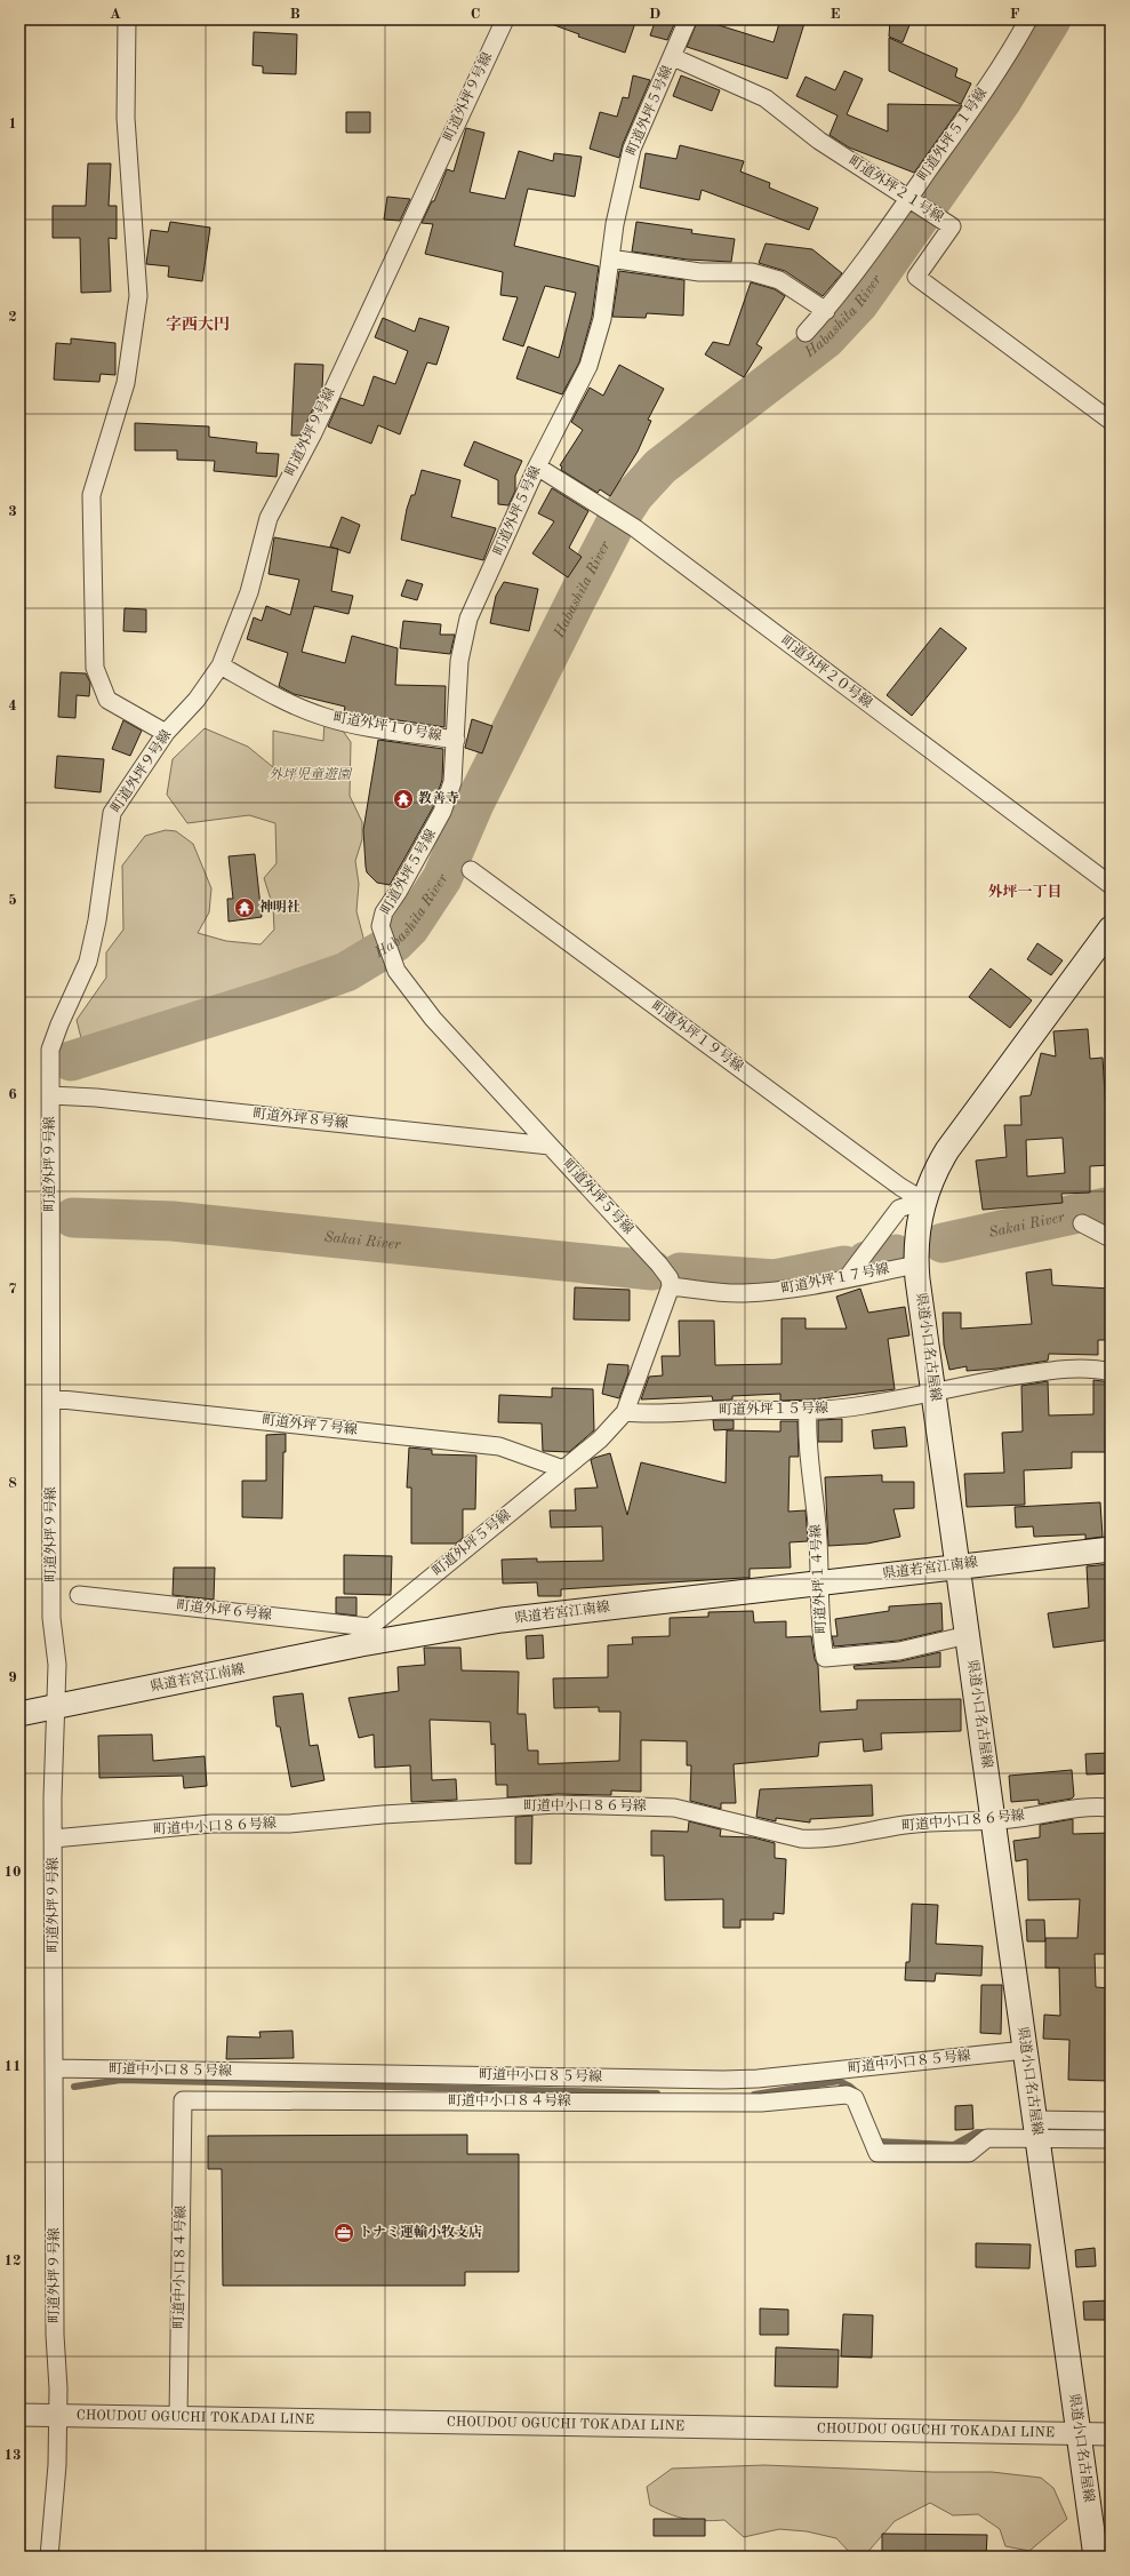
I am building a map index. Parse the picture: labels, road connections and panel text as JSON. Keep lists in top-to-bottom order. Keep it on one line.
{"streets":{"main road":["県道小口名古屋線","県道若宮江南線"],"street":["町道外坪９号線","町道外坪５号線","町道外坪５１号線","町道外坪２１号線","町道外坪２０号線","町道外坪１０号線","町道外坪１９号線","町道外坪８号線","町道外坪１７号線","町道外坪１５号線","町道外坪７号線","町道外坪１４号線","町道外坪６号線","町道中小口８６号線","町道中小口８５号線","町道中小口８４号線","CHOUDOU OGUCHI TOKADAI LINE"]},"crossings":[["町道外坪９号線","町道外坪１０号線"],["町道外坪９号線","町道外坪８号線"],["町道外坪９号線","町道外坪７号線"],["町道外坪９号線","県道若宮江南線"],["町道外坪９号線","町道中小口８６号線"],["町道外坪９号線","町道中小口８５号線"],["町道外坪９号線","CHOUDOU OGUCHI TOKADAI LINE"],["町道外坪５号線","町道外坪２１号線"],["町道外坪５号線","町道外坪２０号線"],["町道外坪５号線","町道外坪１０号線"],["町道外坪５号線","町道外坪８号線"],["町道外坪５号線","町道外坪１７号線"],["町道外坪５号線","町道外坪１５号線"],["町道外坪５号線","町道外坪７号線"],["町道外坪５号線","県道若宮江南線"],["町道外坪５号線","町道外坪６号線"],["町道外坪５１号線","町道外坪２１号線"],["町道外坪１９号線","県道小口名古屋線"],["町道外坪１７号線","県道小口名古屋線"],["県道小口名古屋線","町道外坪１５号線"],["県道小口名古屋線","県道若宮江南線"],["県道小口名古屋線","町道外坪１４号線"],["県道小口名古屋線","町道中小口８６号線"],["県道小口名古屋線","町道中小口８５号線"],["県道小口名古屋線","町道中小口８４号線"],["県道小口名古屋線","CHOUDOU OGUCHI TOKADAI LINE"],["町道外坪１５号線","町道外坪１４号線"],["県道若宮江南線","町道外坪１４号線"],["県道若宮江南線","町道外坪６号線"],["町道中小口８４号線","CHOUDOU OGUCHI TOKADAI LINE"]],"districts":["字西大円","外坪一丁目"],"water":["Habashita River","Sakai River"],"parks":["外坪児童遊園"],"places":{"temple":["教善寺","神明社"],"office":["トナミ運輸小牧支店"]},"grid":{"columns":["A","B","C","D","E","F"],"rows":["1","2","3","4","5","6","7","8","9","10","11","12","13"]}}
